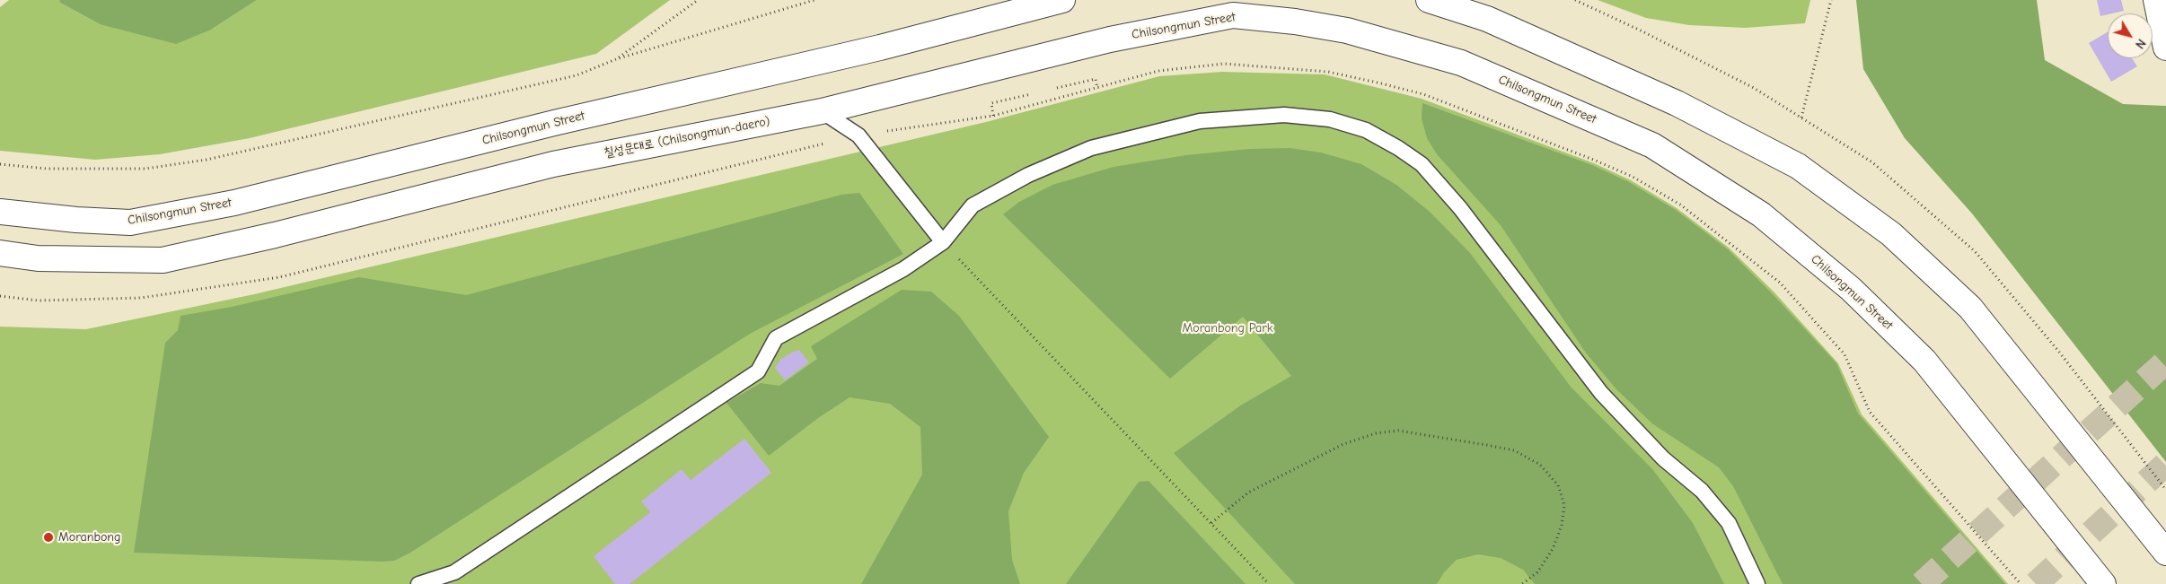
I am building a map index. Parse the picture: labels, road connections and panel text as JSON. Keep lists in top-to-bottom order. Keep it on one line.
{"streets":{"main road":["Chilsongmun Street","칠성문대로 (Chilsongmun-daero)"]},"crossings":[["Chilsongmun Street","칠성문대로 (Chilsongmun-daero)"]],"parks":["Moranbong Park"],"places":["Moranbong"],"north":"bottom right"}
